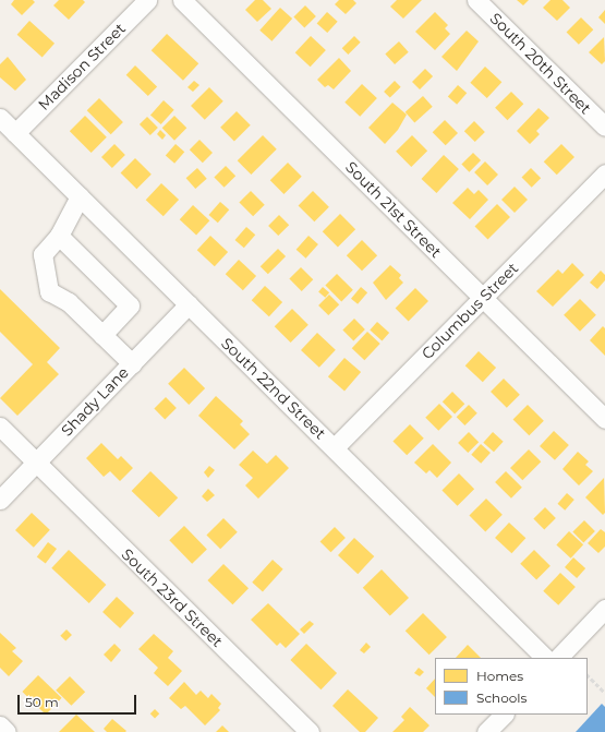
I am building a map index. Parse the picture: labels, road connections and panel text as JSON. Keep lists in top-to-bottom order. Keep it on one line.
{"streets":{"street":["South 20th Street","Madison Street","South 21st Street","Columbus Street","South 22nd Street","Shady Lane","South 23rd Street"]},"crossings":[["Madison Street","South 22nd Street"],["South 21st Street","Columbus Street"],["Columbus Street","South 22nd Street"],["South 22nd Street","Shady Lane"],["Shady Lane","South 23rd Street"]],"legend":["Homes","Schools"],"scale_bar":"50 m"}
